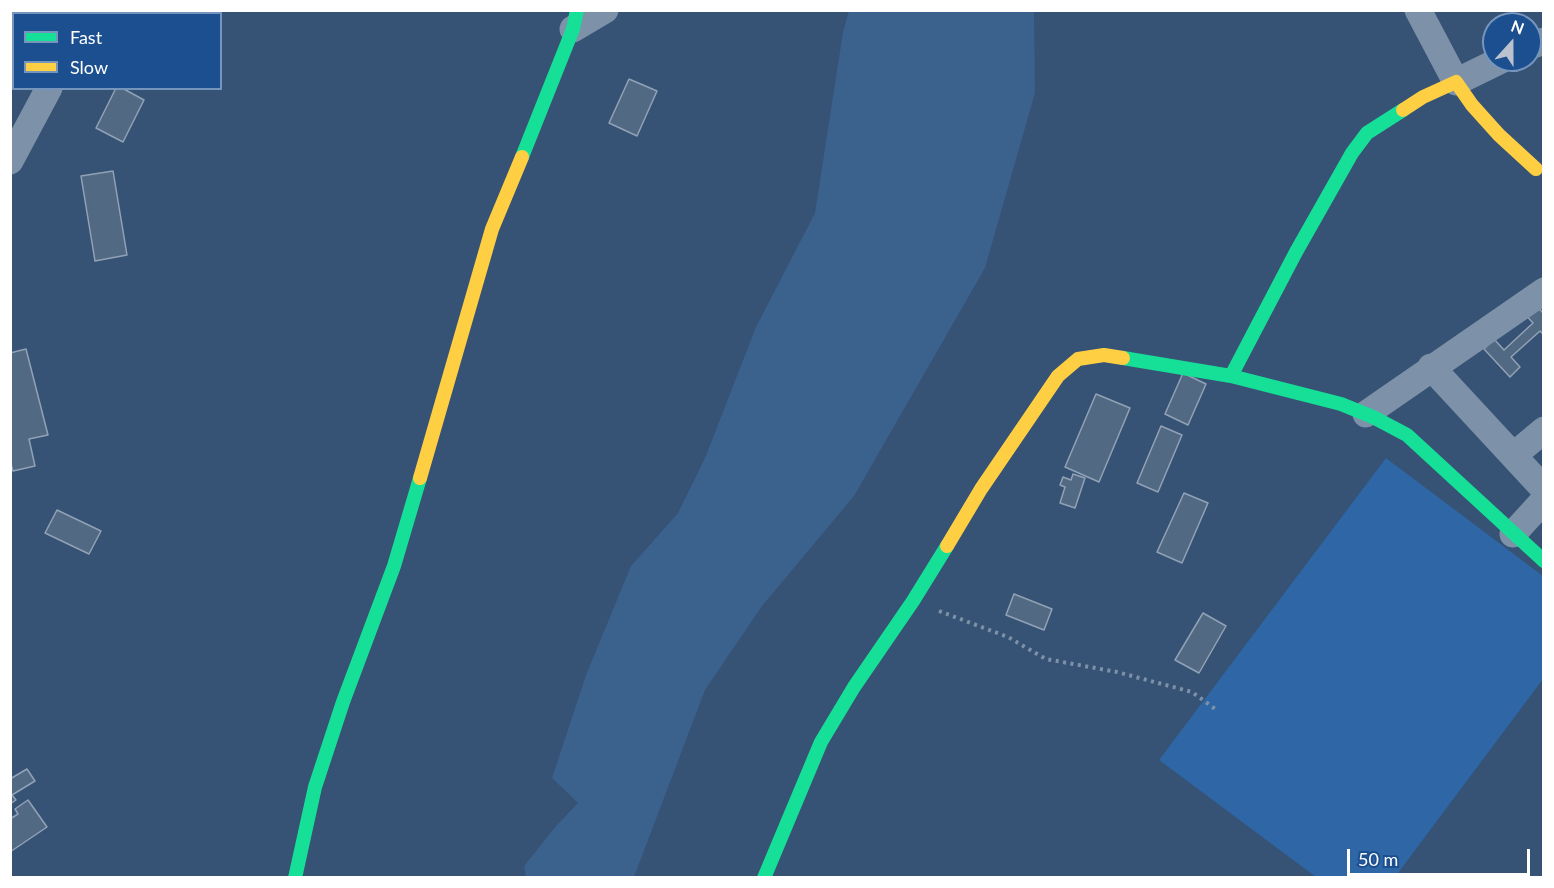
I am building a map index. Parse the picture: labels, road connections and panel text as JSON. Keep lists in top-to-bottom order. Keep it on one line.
{"legend":["Fast","Slow"],"scale_bar":"50 m","north":"top"}
